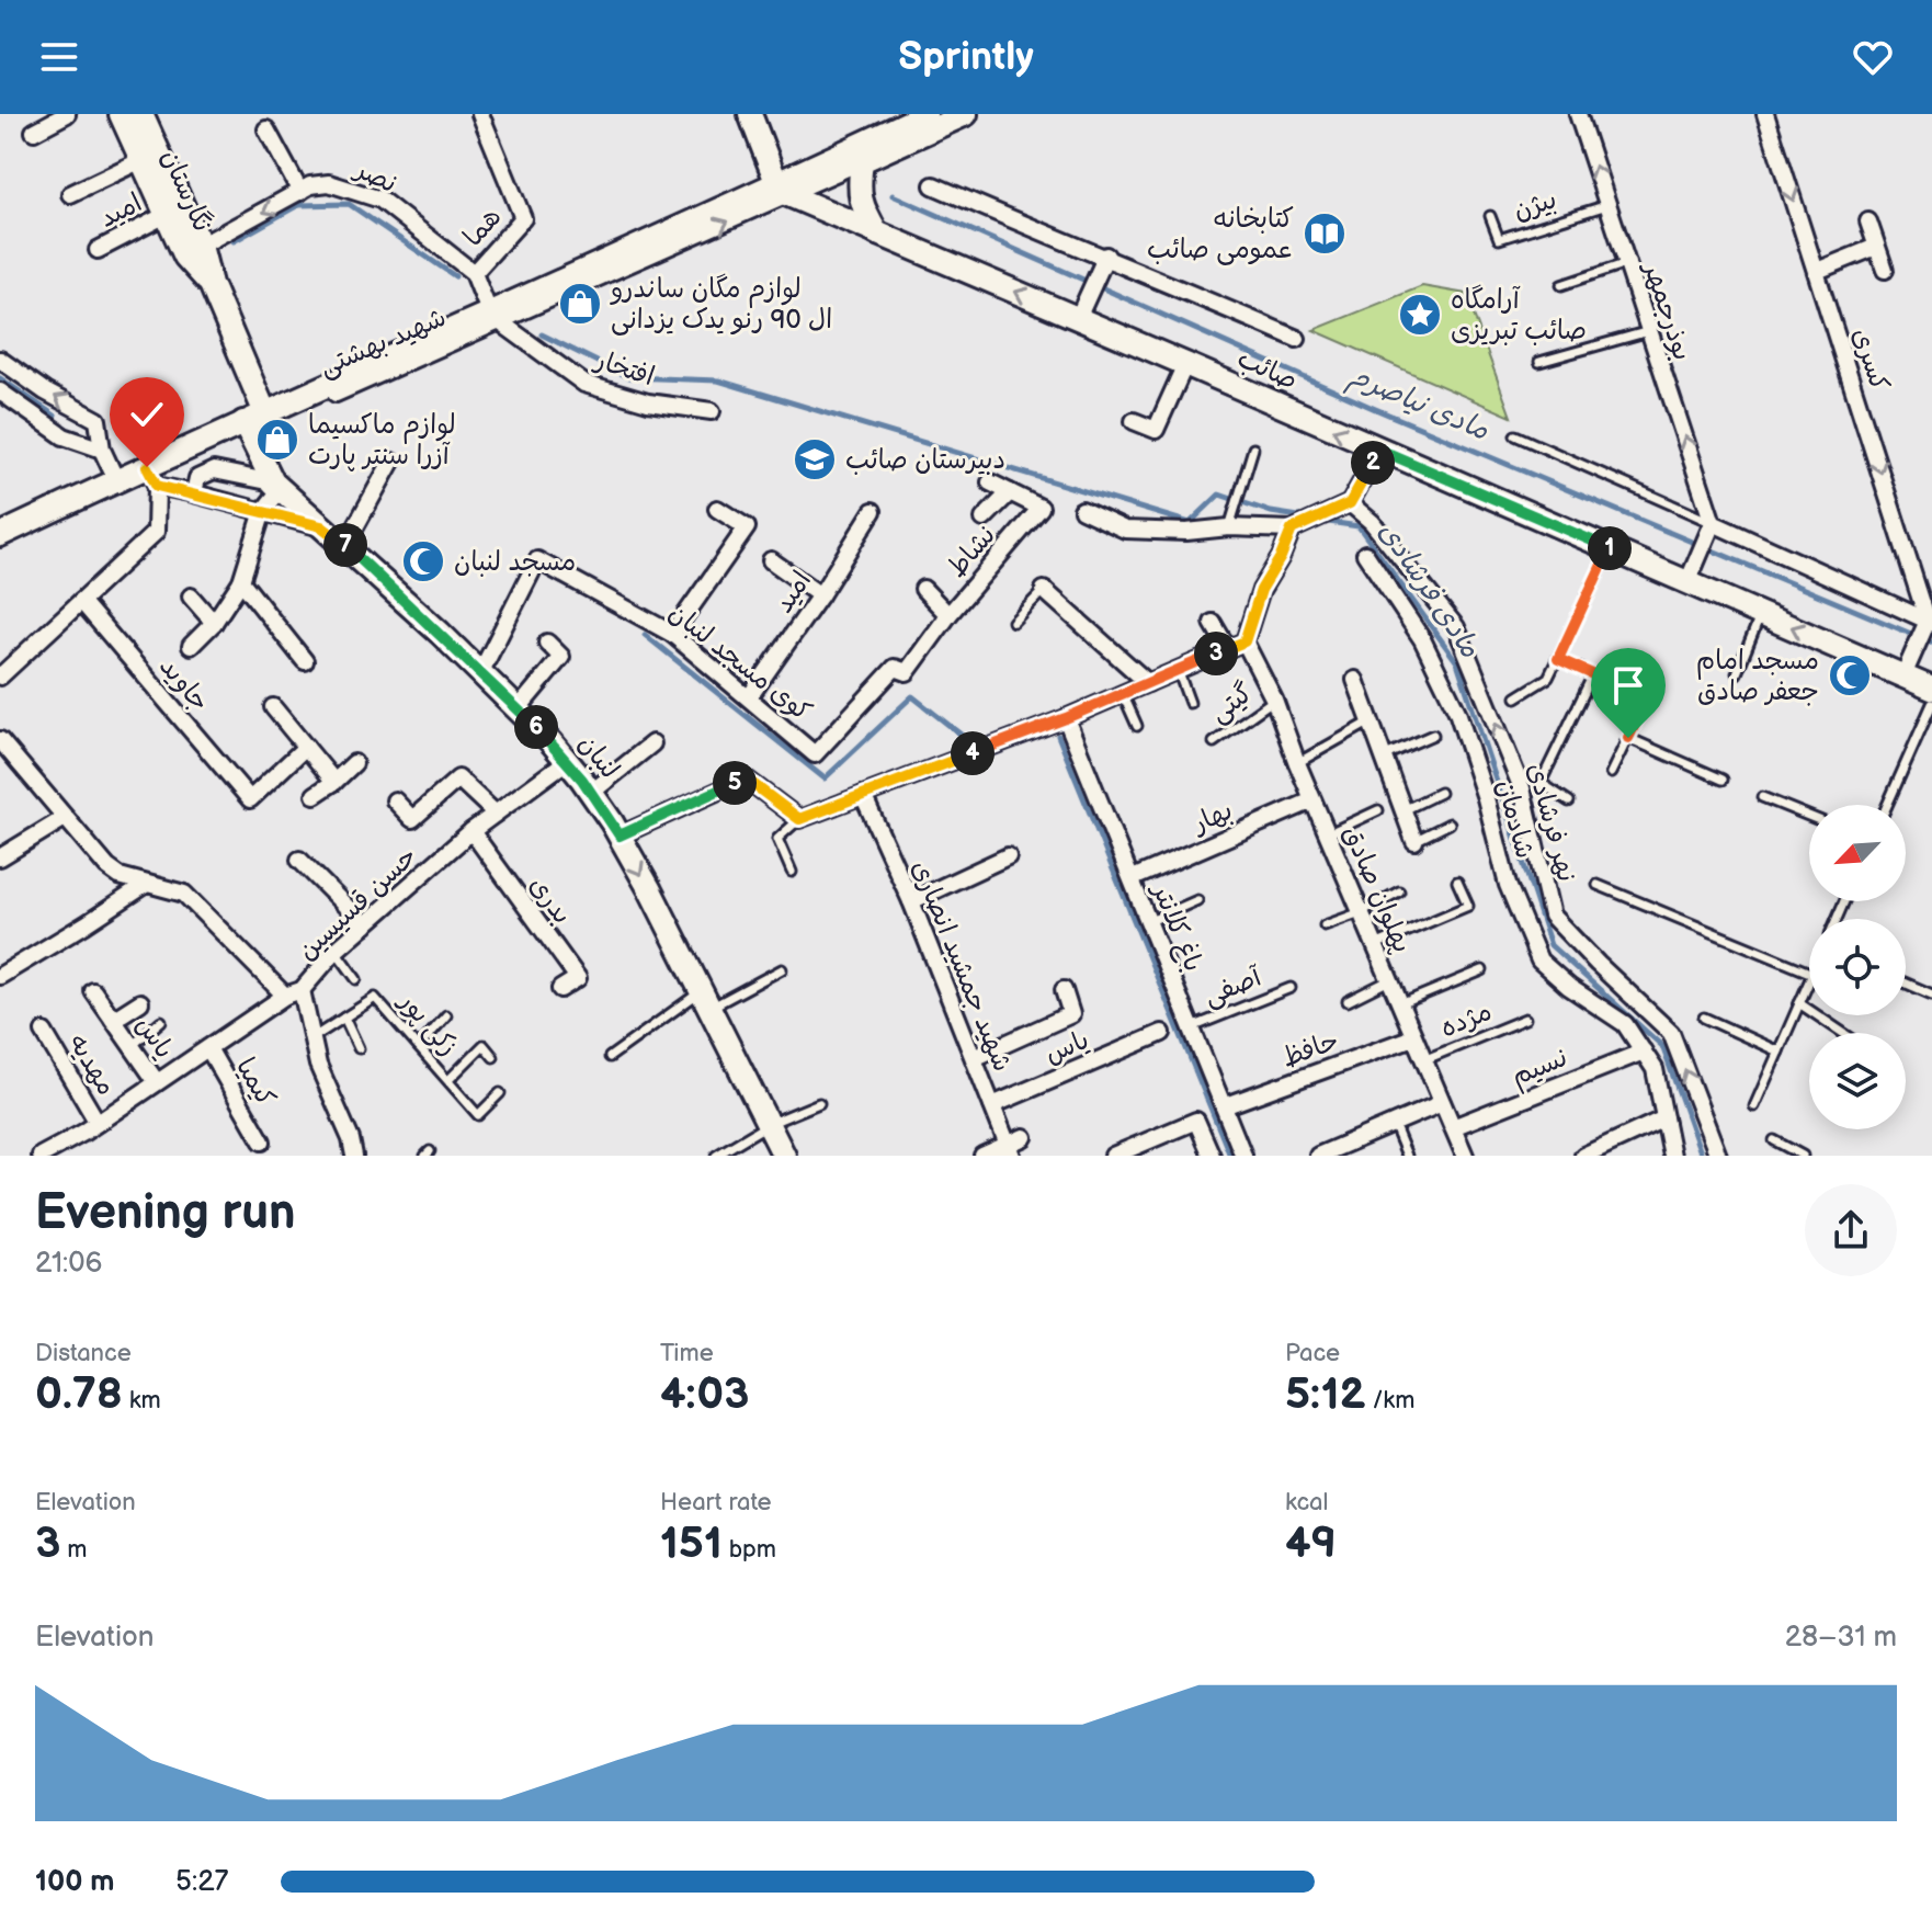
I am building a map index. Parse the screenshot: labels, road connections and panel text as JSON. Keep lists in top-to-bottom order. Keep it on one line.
{"streets":{"main road":["نگارستان","شهید بهشتی","صائب","لنبان"],"street":["نصر","امید","هما","بوذرجمهر","کسری","افتخار","نشاط","کوی مسجد لنبان","جاوید","بهار","شادمان","نهر فرشادی","پهلوان صادق","بدری","حسن قسیسین","باغ کلانتر","شهید جمشید انصاری","یاس","حافظ","مهدیه","نسیم","کیمیا"],"lane":["بیژن","گیتی","آصفی","مژده","زکی پور"]},"crossings":[["نصر","نگارستان"],["نصر","هما"],["نگارستان","امید"],["نگارستان","شهید بهشتی"],["بیژن","بوذرجمهر"],["امید","کوی مسجد لنبان"],["شهید بهشتی","افتخار"],["شهید بهشتی","صائب"],["شهید بهشتی","لنبان"],["نشاط","کوی مسجد لنبان"],["کوی مسجد لنبان","لنبان"],["گیتی","پهلوان صادق"],["لنبان","حسن قسیسین"],["بهار","پهلوان صادق"],["بهار","باغ کلانتر"],["شادمان","نسیم"],["پهلوان صادق","مژده"],["پهلوان صادق","حافظ"],["پهلوان صادق","نسیم"],["بدری","حسن قسیسین"],["حسن قسیسین","یاس"],["حسن قسیسین","مهدیه"],["حسن قسیسین","کیمیا"],["باغ کلانتر","آصفی"],["باغ کلانتر","حافظ"],["شهید جمشید انصاری","یاس"]],"one_way":["نصر","بوذرجمهر","کسری","صائب","نهر فرشادی"],"water":["مادی نیاصرم","مادی فرشادی"],"places":{"library":["کتابخانه عمومی صائب"],"shop":["لوازم مگان ساندرو ال 90 رنو یدک یزدانی","لوازم ماکسیما آزرا سنتر پارت"],"place":["آرامگاه صائب تبریزی"],"school or university":["دبیرستان صائب"],"mosque":["مسجد لنبان","مسجد امام جعفر صادق"]},"north":"bottom left","page":{"header":"Sprintly","pins":["2","7","1","3","6","4","5"],"heading":["Evening run","21:06"],"stats":[["Distance","0.78 km"],["Time","4:03"],["Pace","5:12 /km"],["Elevation","3 m"],["Heart rate","151 bpm"],["kcal","49"]],"chart":["Elevation","28–31 m"],"list":[{"name":"100 m","note":"5:27"}]}}
